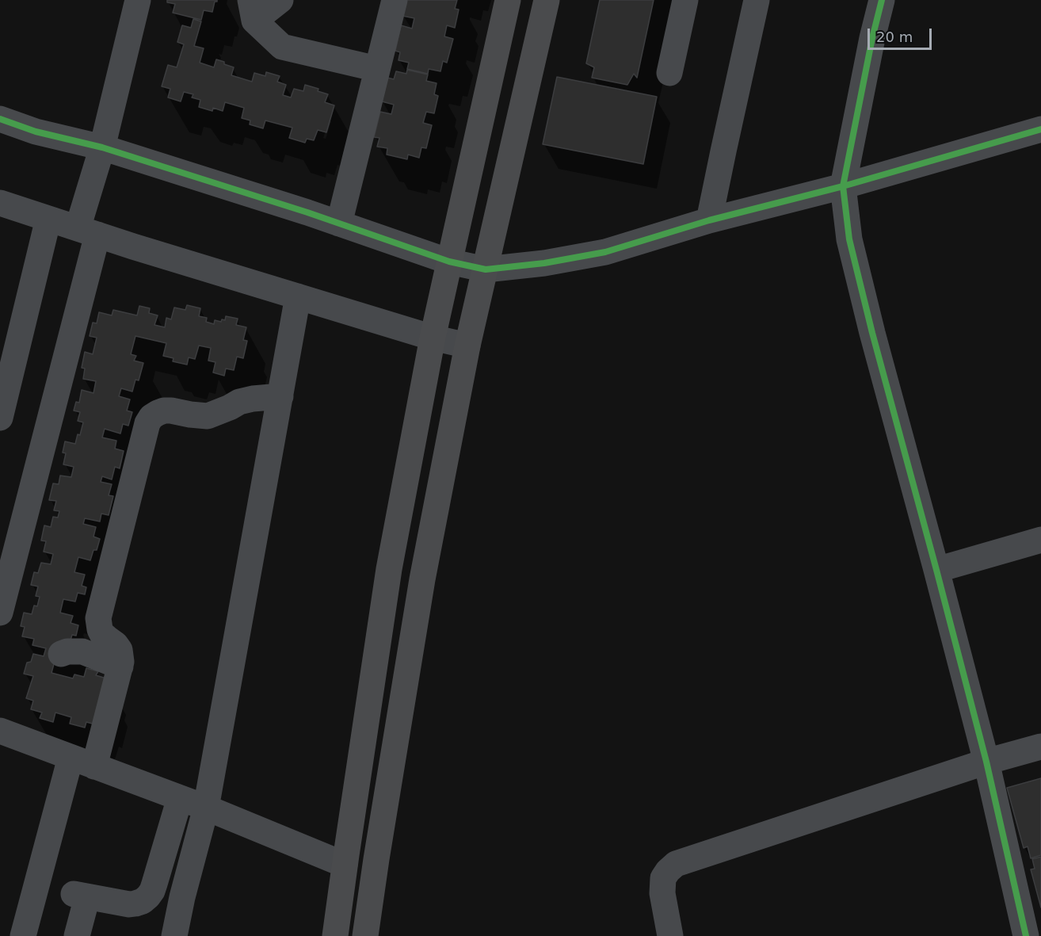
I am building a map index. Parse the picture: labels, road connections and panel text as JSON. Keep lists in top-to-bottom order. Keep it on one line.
{"scale_bar":"20 m"}
